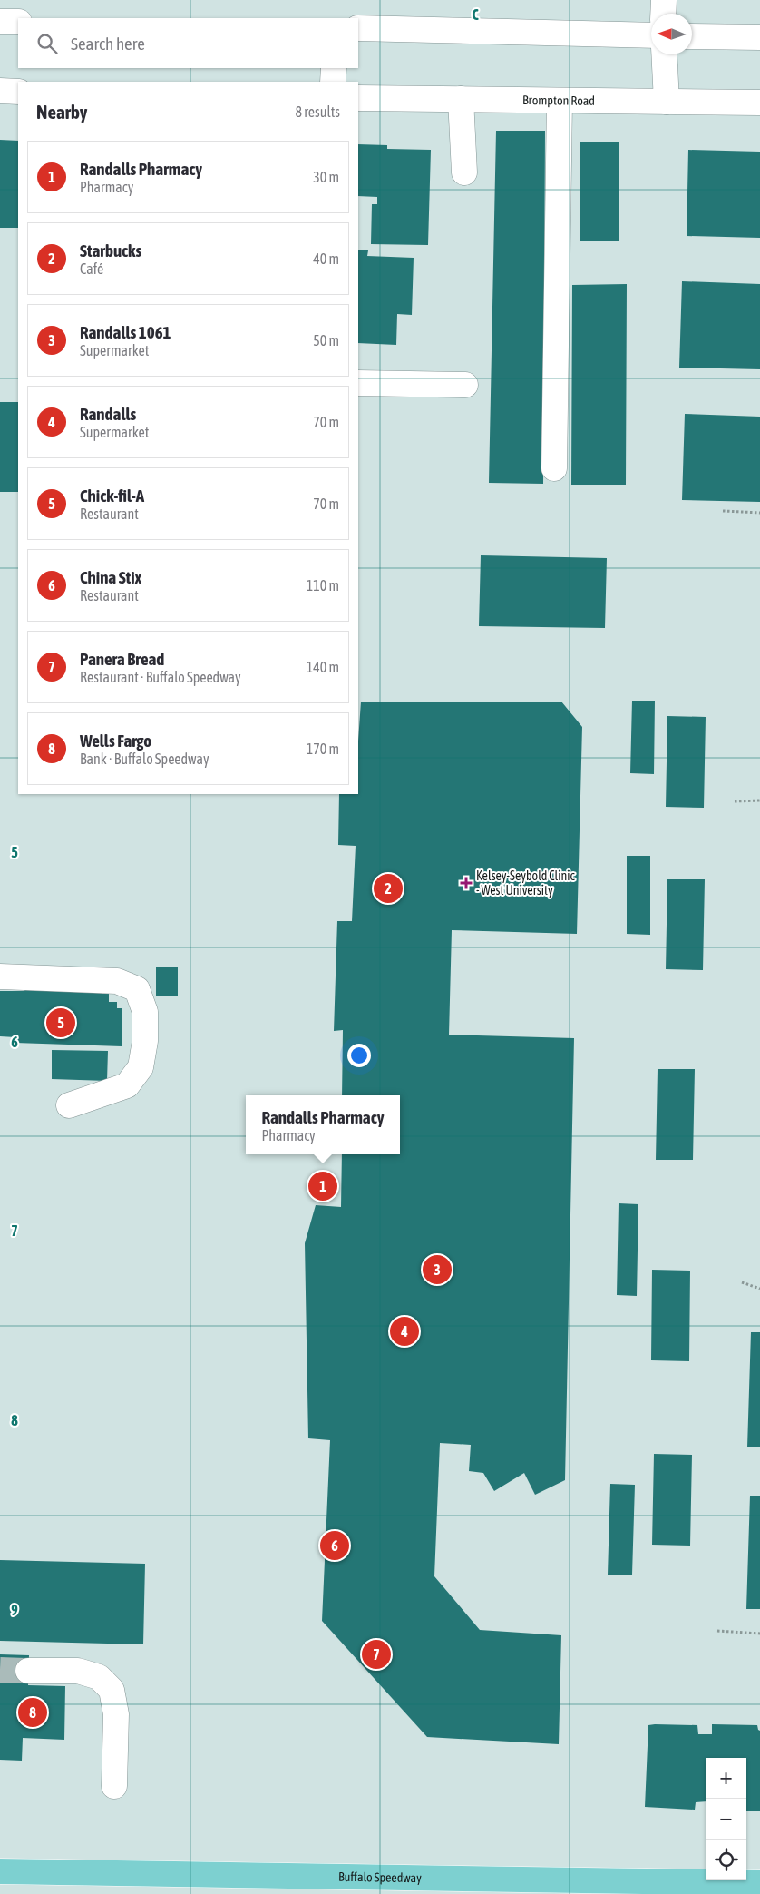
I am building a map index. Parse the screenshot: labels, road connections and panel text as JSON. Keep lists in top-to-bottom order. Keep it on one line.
{"streets":{"main road":["Buffalo Speedway"],"street":["Brompton Road"]},"places":{"health":["Kelsey-Seybold Clinic - West University"]},"north":"left","page":{"search":"Search here","heading":["Nearby","8 results"],"list":[{"mark":"1","name":"Randalls Pharmacy","note":"Pharmacy","value":"30 m"},{"mark":"2","name":"Starbucks","note":"Café","value":"40 m"},{"mark":"3","name":"Randalls 1061","note":"Supermarket","value":"50 m"},{"mark":"4","name":"Randalls","note":"Supermarket","value":"70 m"},{"mark":"5","name":"Chick-fil-A","note":"Restaurant","value":"70 m"},{"mark":"6","name":"China Stix","note":"Restaurant","value":"110 m"},{"mark":"7","name":"Panera Bread","note":"Restaurant · Buffalo Speedway","value":"140 m"},{"mark":"8","name":"Wells Fargo","note":"Bank · Buffalo Speedway","value":"170 m"}],"pins":["2","5","1","3","4","6","7","8"],"popup":["Randalls Pharmacy","Pharmacy"],"map_buttons":["+","−"]},"grid":{"columns":["C"],"rows":["5","6","7","8","9"]}}
